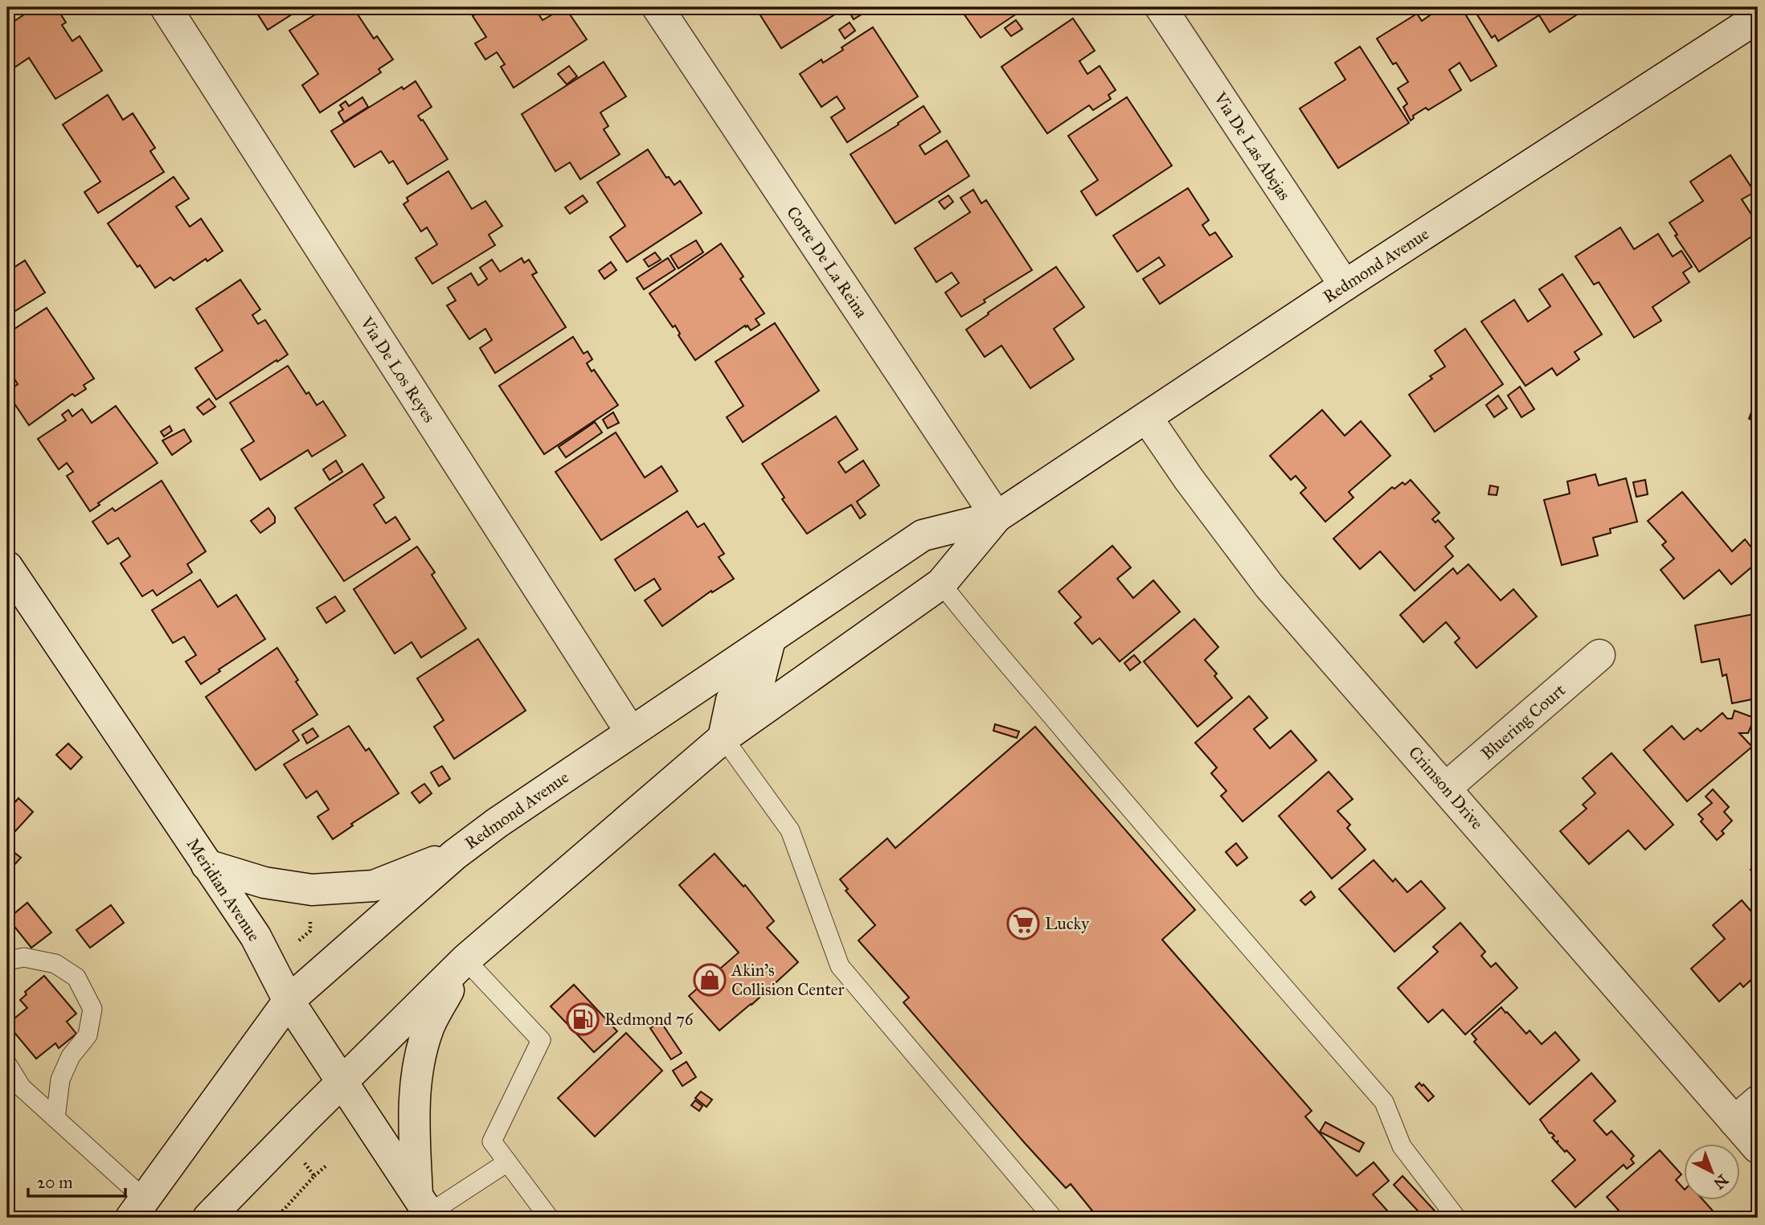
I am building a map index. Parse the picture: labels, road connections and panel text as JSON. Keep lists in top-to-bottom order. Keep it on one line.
{"streets":{"street":["Via De Las Abejas","Corte De La Reina","Redmond Avenue","Via De Los Reyes","Bluering Court","Crimson Drive","Meridian Avenue"]},"crossings":[["Via De Las Abejas","Redmond Avenue"],["Corte De La Reina","Redmond Avenue"],["Redmond Avenue","Via De Los Reyes"],["Redmond Avenue","Crimson Drive"],["Redmond Avenue","Meridian Avenue"],["Bluering Court","Crimson Drive"]],"places":{"supermarket":["Lucky"],"shop":["Akin's Collision Center"],"fuel station":["Redmond 76"]},"scale_bar":"20 m","north":"bottom right"}
